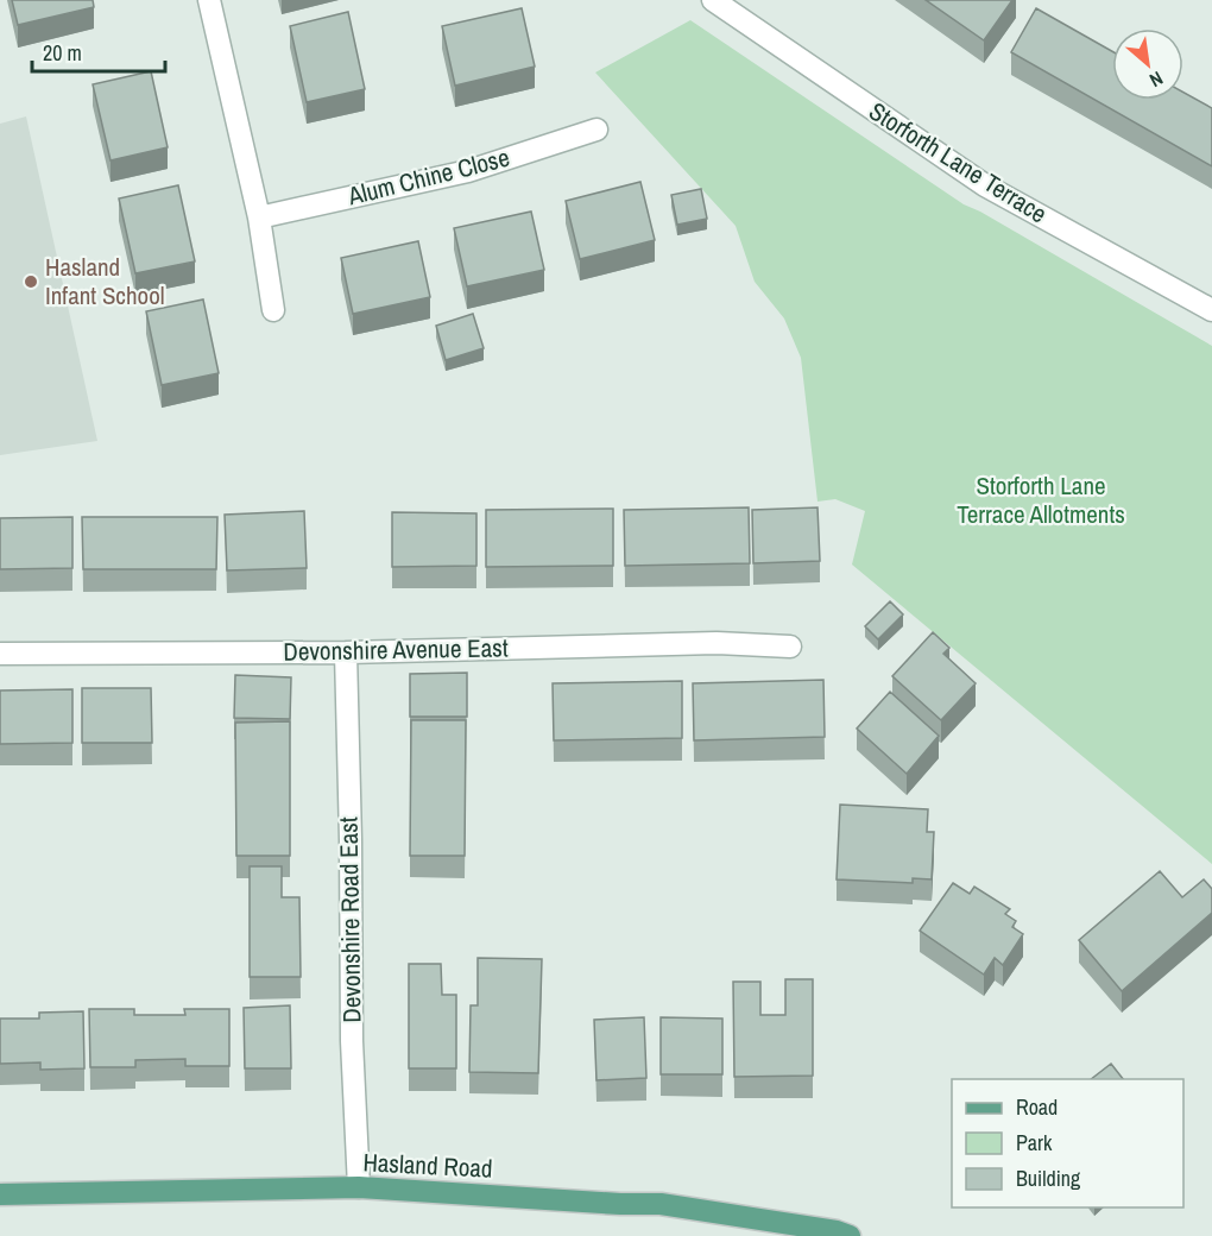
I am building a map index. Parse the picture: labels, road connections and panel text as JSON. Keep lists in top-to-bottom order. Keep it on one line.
{"streets":{"main road":["Hasland Road"],"street":["Storforth Lane Terrace","Alum Chine Close","Devonshire Avenue East","Devonshire Road East"]},"crossings":[["Devonshire Avenue East","Devonshire Road East"],["Devonshire Road East","Hasland Road"]],"parks":["Storforth Lane Terrace Allotments"],"places":["Hasland Infant School"],"legend":["Road","Park","Building"],"scale_bar":"20 m","north":"bottom right"}
